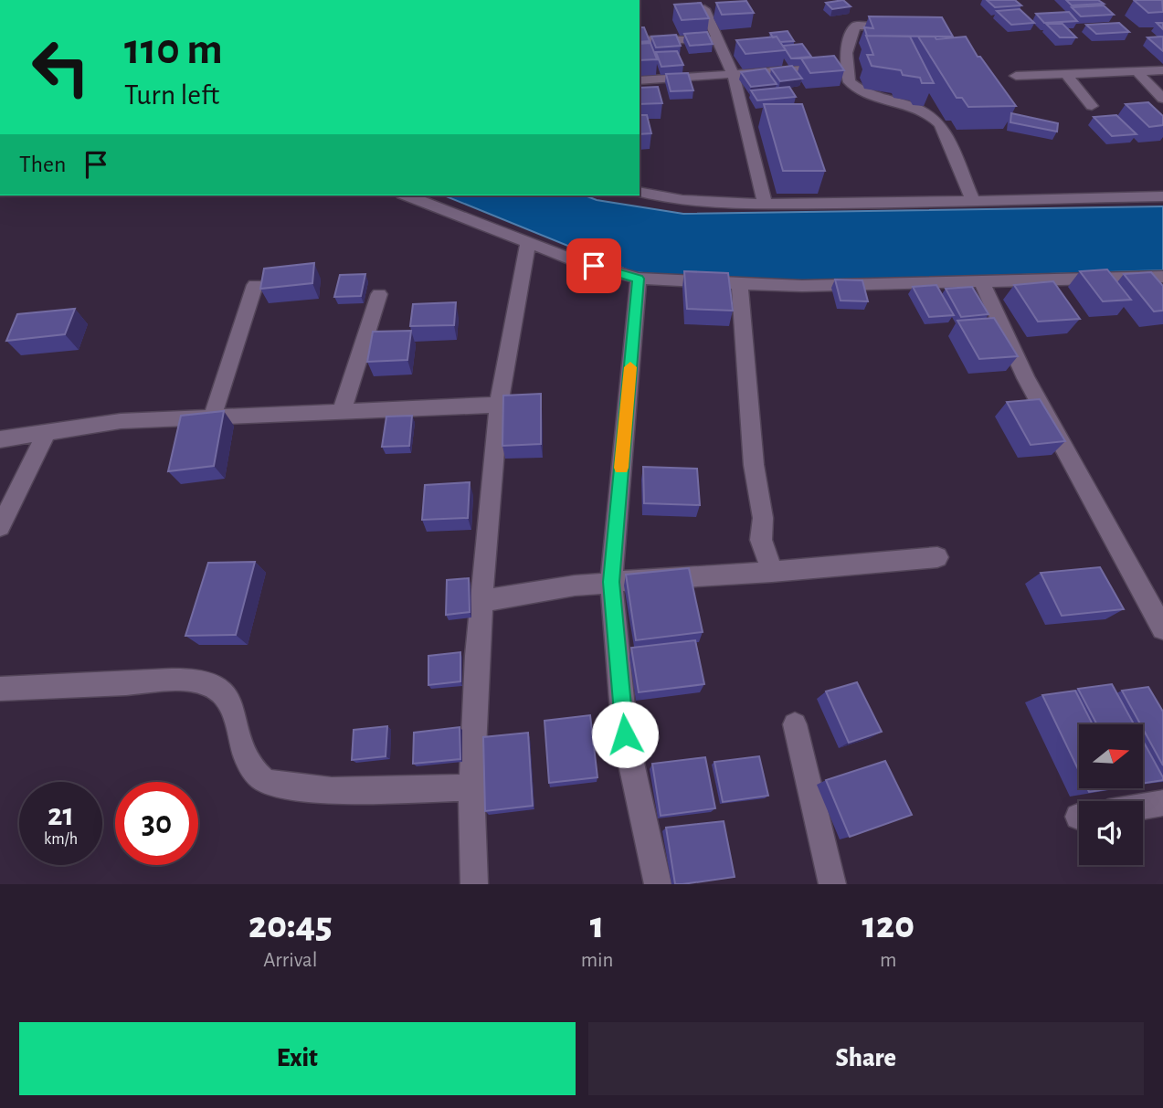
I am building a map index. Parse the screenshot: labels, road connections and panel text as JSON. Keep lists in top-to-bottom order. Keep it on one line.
{"north":"right","page":{"turn":["110 m","Turn left"],"then":"Then","speed":"21 km/h","limit":"30","eta":["20:45","Arrival","1","min","120","m"],"buttons":["Exit","Share"]}}
